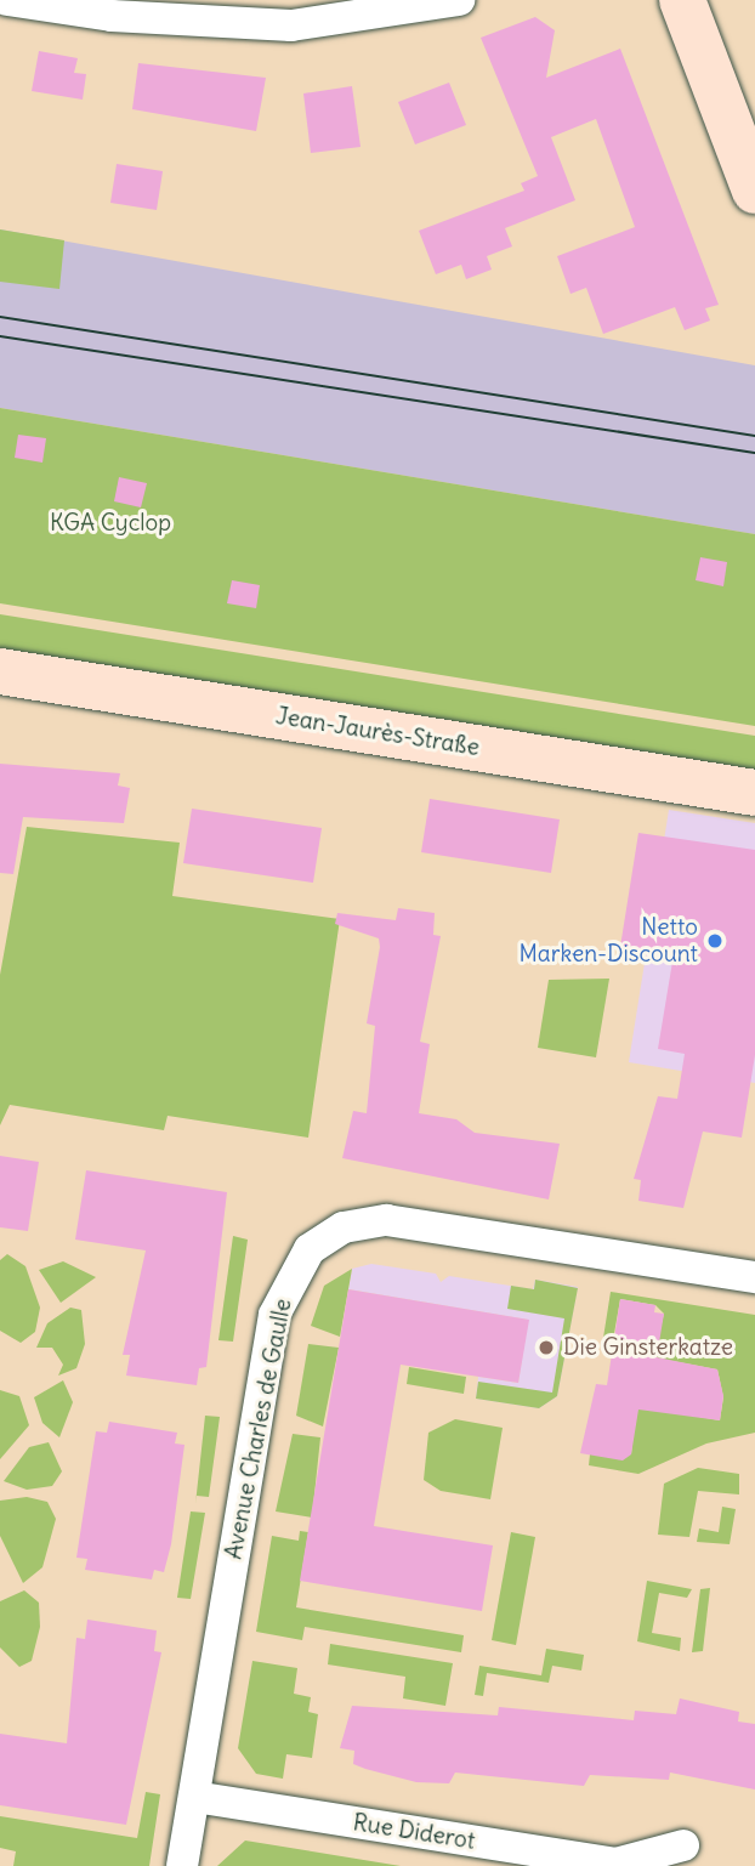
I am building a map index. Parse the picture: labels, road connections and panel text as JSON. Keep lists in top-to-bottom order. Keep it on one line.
{"streets":{"street":["Jean-Jaurès-Straße","Avenue Charles de Gaulle","Rue Diderot"]},"crossings":[["Avenue Charles de Gaulle","Rue Diderot"]],"parks":["KGA Cyclop"],"places":["Netto Marken-Discount","Die Ginsterkatze"]}
